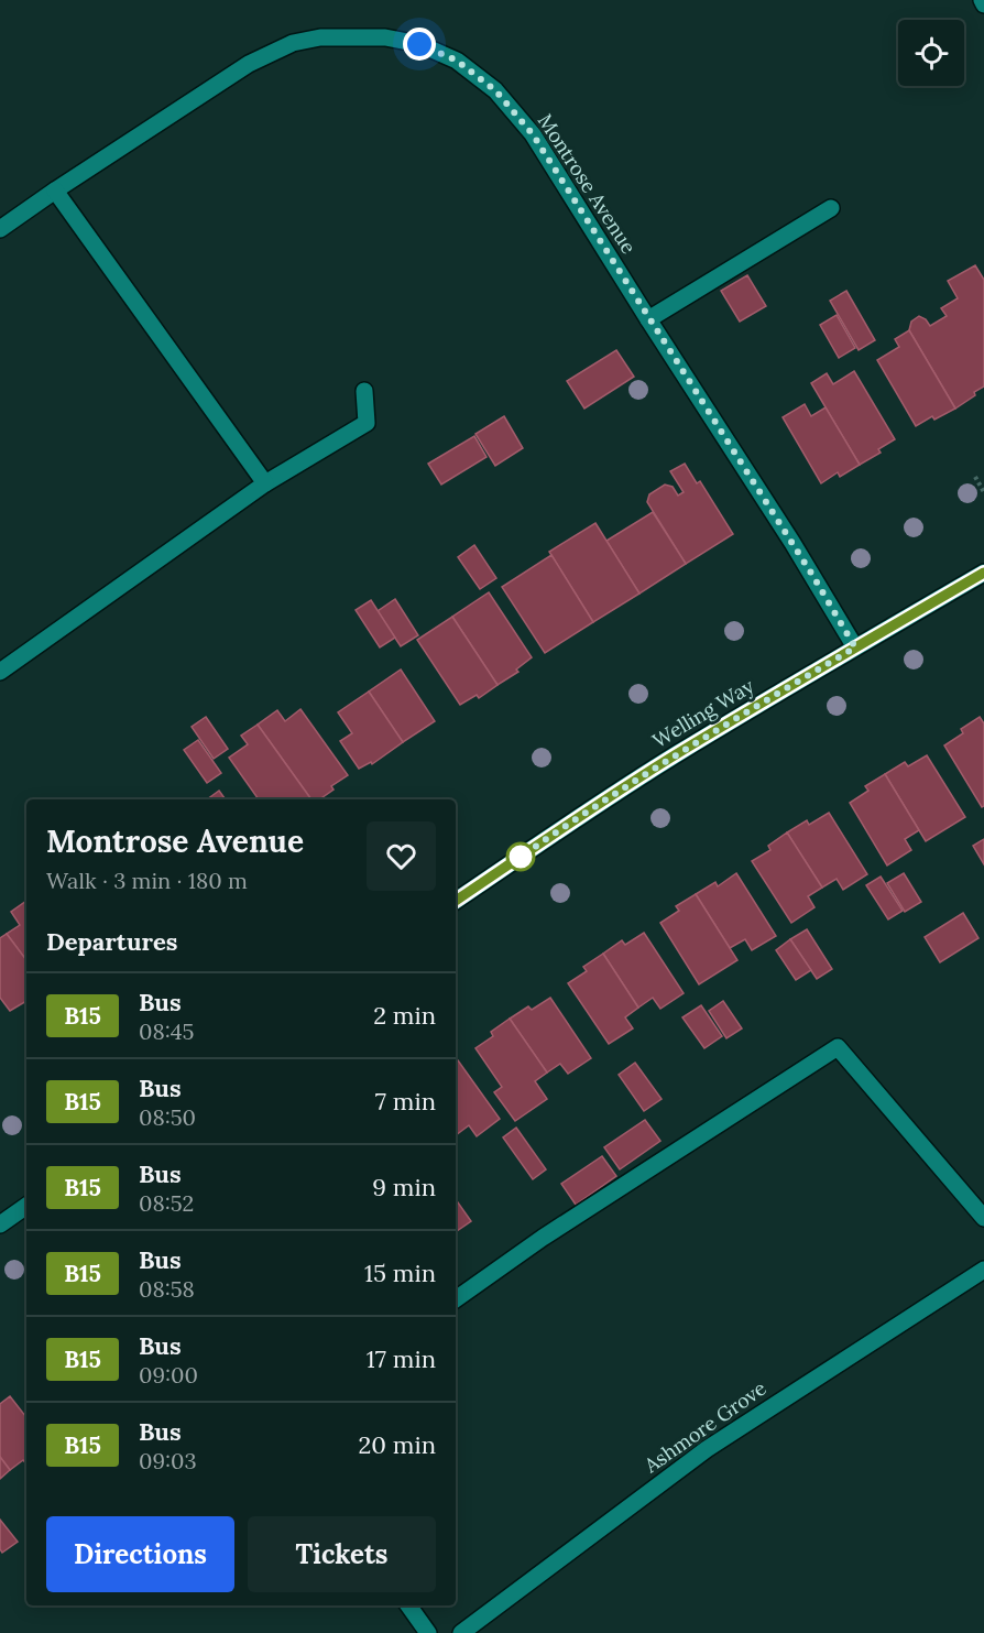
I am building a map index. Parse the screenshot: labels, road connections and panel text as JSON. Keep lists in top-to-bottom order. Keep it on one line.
{"streets":{"street":["Montrose Avenue","Welling Way","Ashmore Grove"]},"crossings":[["Montrose Avenue","Welling Way"]],"lines":["bus line B15"],"page":{"heading":[["Montrose Avenue","Walk · 3 min · 180 m"],"Departures"],"list":[{"mark":"B15","name":"Bus","note":"08:45","value":"2 min"},{"mark":"B15","name":"Bus","note":"08:50","value":"7 min"},{"mark":"B15","name":"Bus","note":"08:52","value":"9 min"},{"mark":"B15","name":"Bus","note":"08:58","value":"15 min"},{"mark":"B15","name":"Bus","note":"09:00","value":"17 min"},{"mark":"B15","name":"Bus","note":"09:03","value":"20 min"}],"buttons":["Directions","Tickets"]}}
